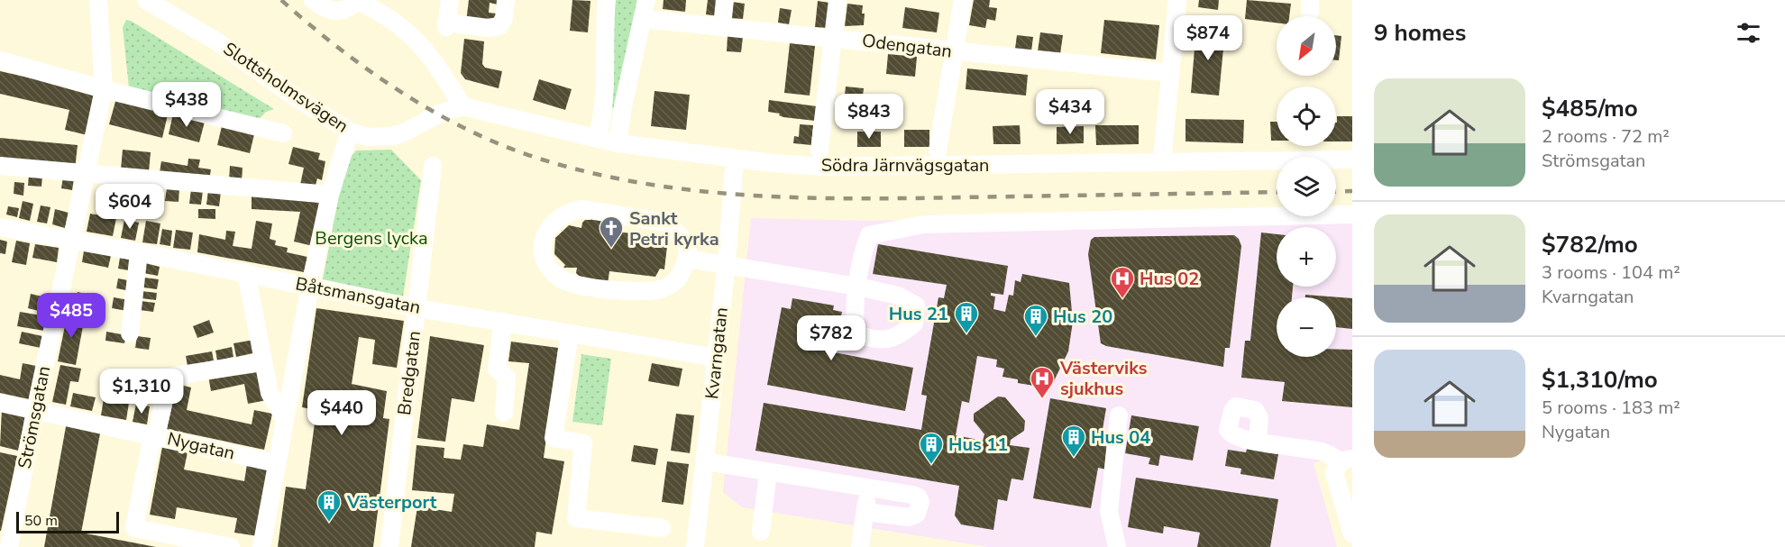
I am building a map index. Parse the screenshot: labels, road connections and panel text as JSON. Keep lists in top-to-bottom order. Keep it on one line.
{"streets":{"street":["Odengatan","Slottsholmsvägen","Södra Järnvägsgatan","Båtsmansgatan","Kvarngatan","Bredgatan","Strömsgatan","Nygatan"]},"crossings":[["Slottsholmsvägen","Södra Järnvägsgatan"],["Södra Järnvägsgatan","Kvarngatan"],["Båtsmansgatan","Kvarngatan"],["Båtsmansgatan","Bredgatan"],["Båtsmansgatan","Strömsgatan"],["Strömsgatan","Nygatan"]],"parks":["Bergens lycka"],"places":{"church":["Sankt Petri kyrka"],"hospital":["Hus 02","Västerviks sjukhus"],"building":["Hus 21","Hus 20","Hus 04","Hus 11","Västerport"]},"scale_bar":"50 m","north":"bottom left","page":{"heading":"9 homes","price":["$874","$438","$434","$843","$604","$485","$782","$1,310","$440"],"map_buttons":["+","−"],"list":[{"name":"$485/mo","note":"2 rooms · 72 m² · Strömsgatan"},{"name":"$782/mo","note":"3 rooms · 104 m² · Kvarngatan"},{"name":"$1,310/mo","note":"5 rooms · 183 m² · Nygatan"}],"scale":"50 m"}}
